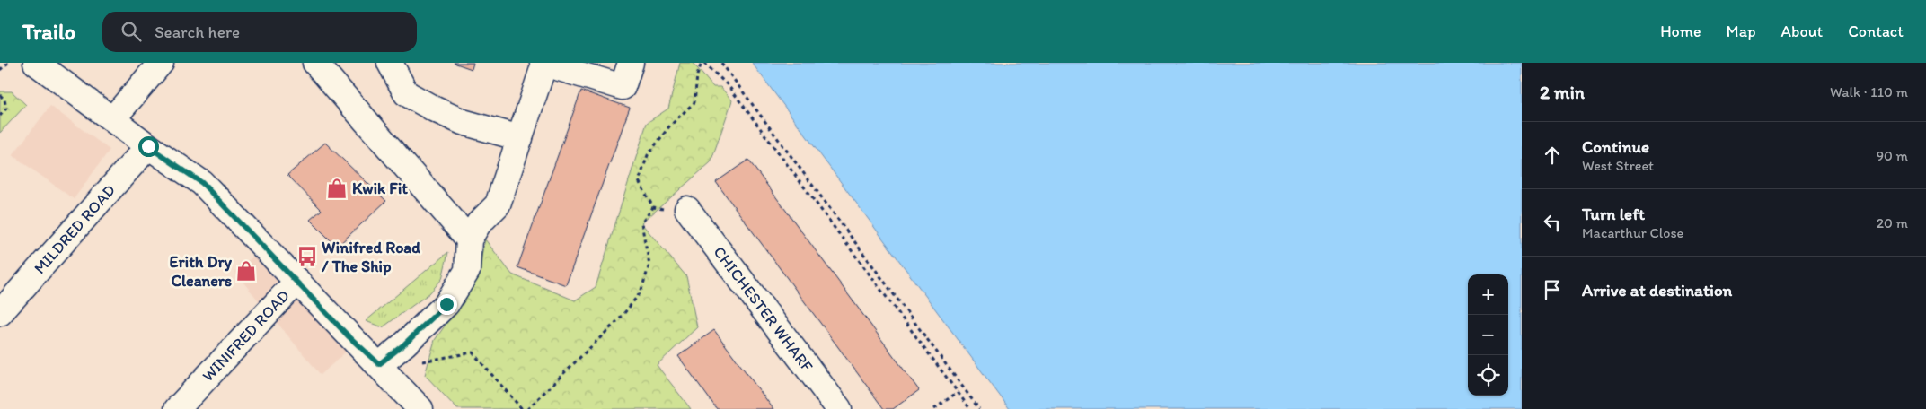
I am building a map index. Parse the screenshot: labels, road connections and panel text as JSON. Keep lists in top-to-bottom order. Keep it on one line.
{"streets":{"street":["MILDRED ROAD","CHICHESTER WHARF","WINIFRED ROAD"]},"places":{"shop":["Kwik Fit","Erith Dry Cleaners"],"bus stop":["Winifred Road / The Ship"]},"page":{"header":"Trailo","search":"Search here","nav":["Home","Map","About","Contact"],"heading":["2 min","Walk · 110 m"],"list":[["Continue","West Street","90 m"],["Turn left","Macarthur Close","20 m"],"Arrive at destination"],"map_buttons":["+","−"]}}
